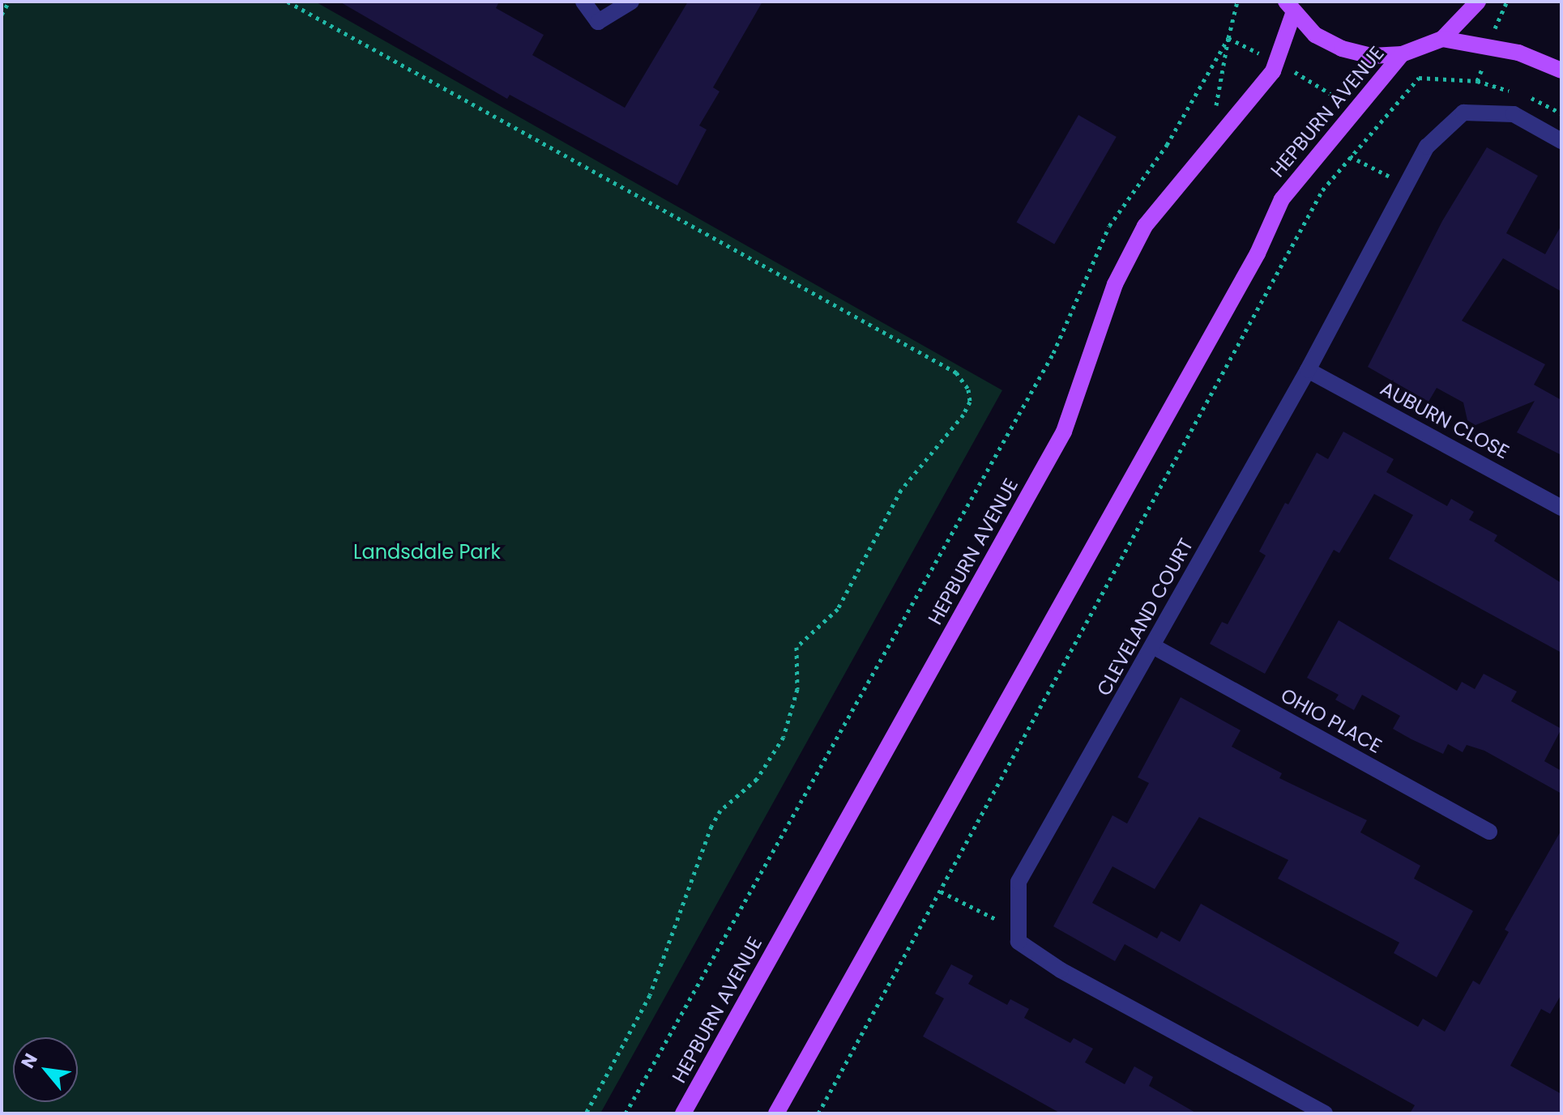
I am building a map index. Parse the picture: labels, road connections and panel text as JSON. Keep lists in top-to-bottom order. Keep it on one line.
{"streets":{"main road":["HEPBURN AVENUE"],"street":["AUBURN CLOSE","CLEVELAND COURT","OHIO PLACE"]},"crossings":[["AUBURN CLOSE","CLEVELAND COURT"],["CLEVELAND COURT","OHIO PLACE"]],"parks":["Landsdale Park"],"north":"top left"}
